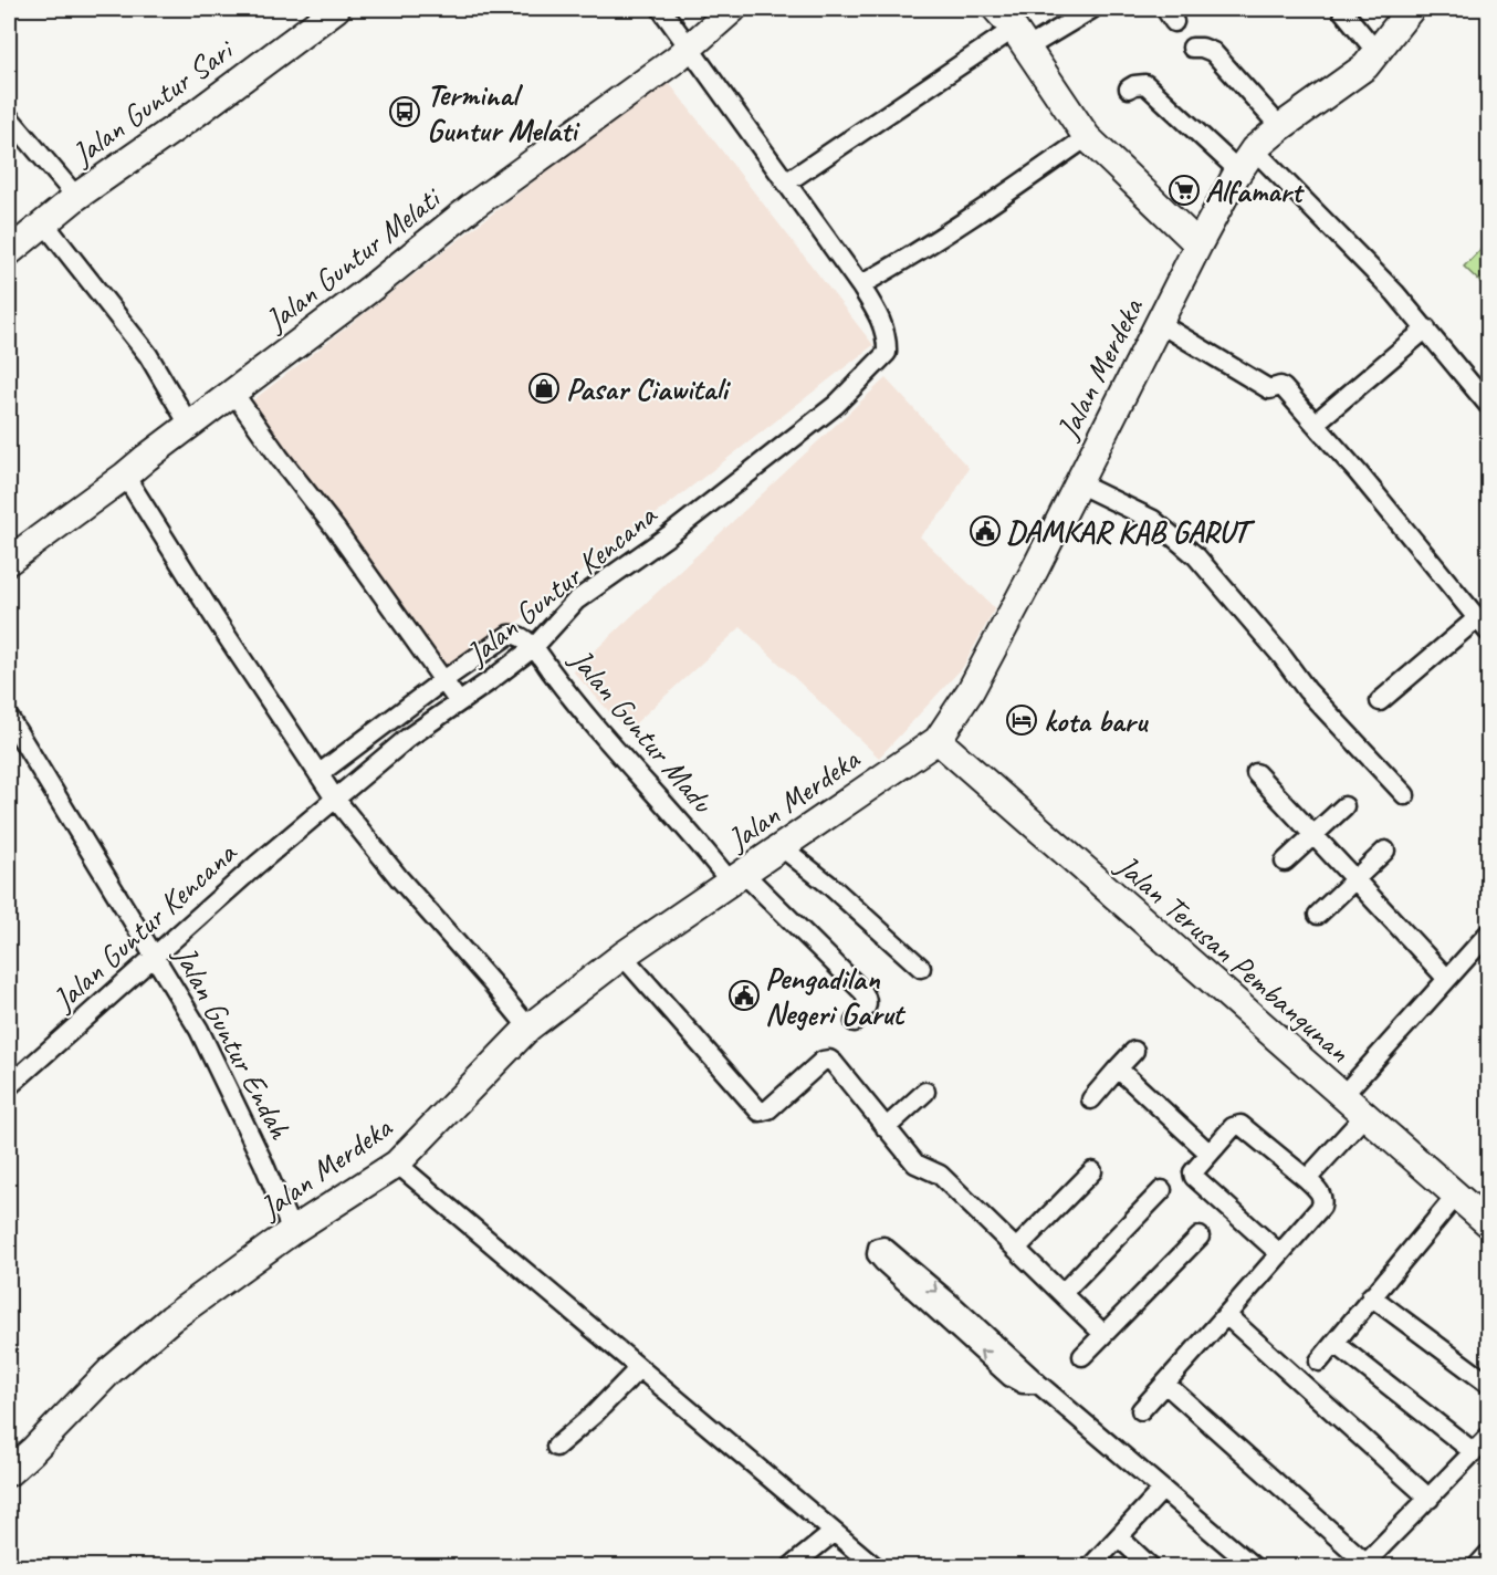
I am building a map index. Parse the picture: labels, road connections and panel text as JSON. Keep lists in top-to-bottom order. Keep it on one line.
{"streets":{"street":["Jalan Guntur Sari","Jalan Guntur Melati","Jalan Merdeka","Jalan Guntur Kencana","Jalan Guntur Madu","Jalan Terusan Pembangunan","Jalan Guntur Endah"]},"crossings":[["Jalan Guntur Melati","Jalan Guntur Kencana"],["Jalan Merdeka","Jalan Guntur Madu"],["Jalan Merdeka","Jalan Terusan Pembangunan"],["Jalan Merdeka","Jalan Guntur Endah"],["Jalan Guntur Kencana","Jalan Guntur Madu"],["Jalan Guntur Kencana","Jalan Guntur Endah"]],"places":{"bus stop":["Terminal Guntur Melati"],"supermarket":["Alfamart"],"shop":["Pasar Ciawitali"],"public building":["DAMKAR KAB GARUT","Pengadilan Negeri Garut"],"hotel":["kota baru"]}}
